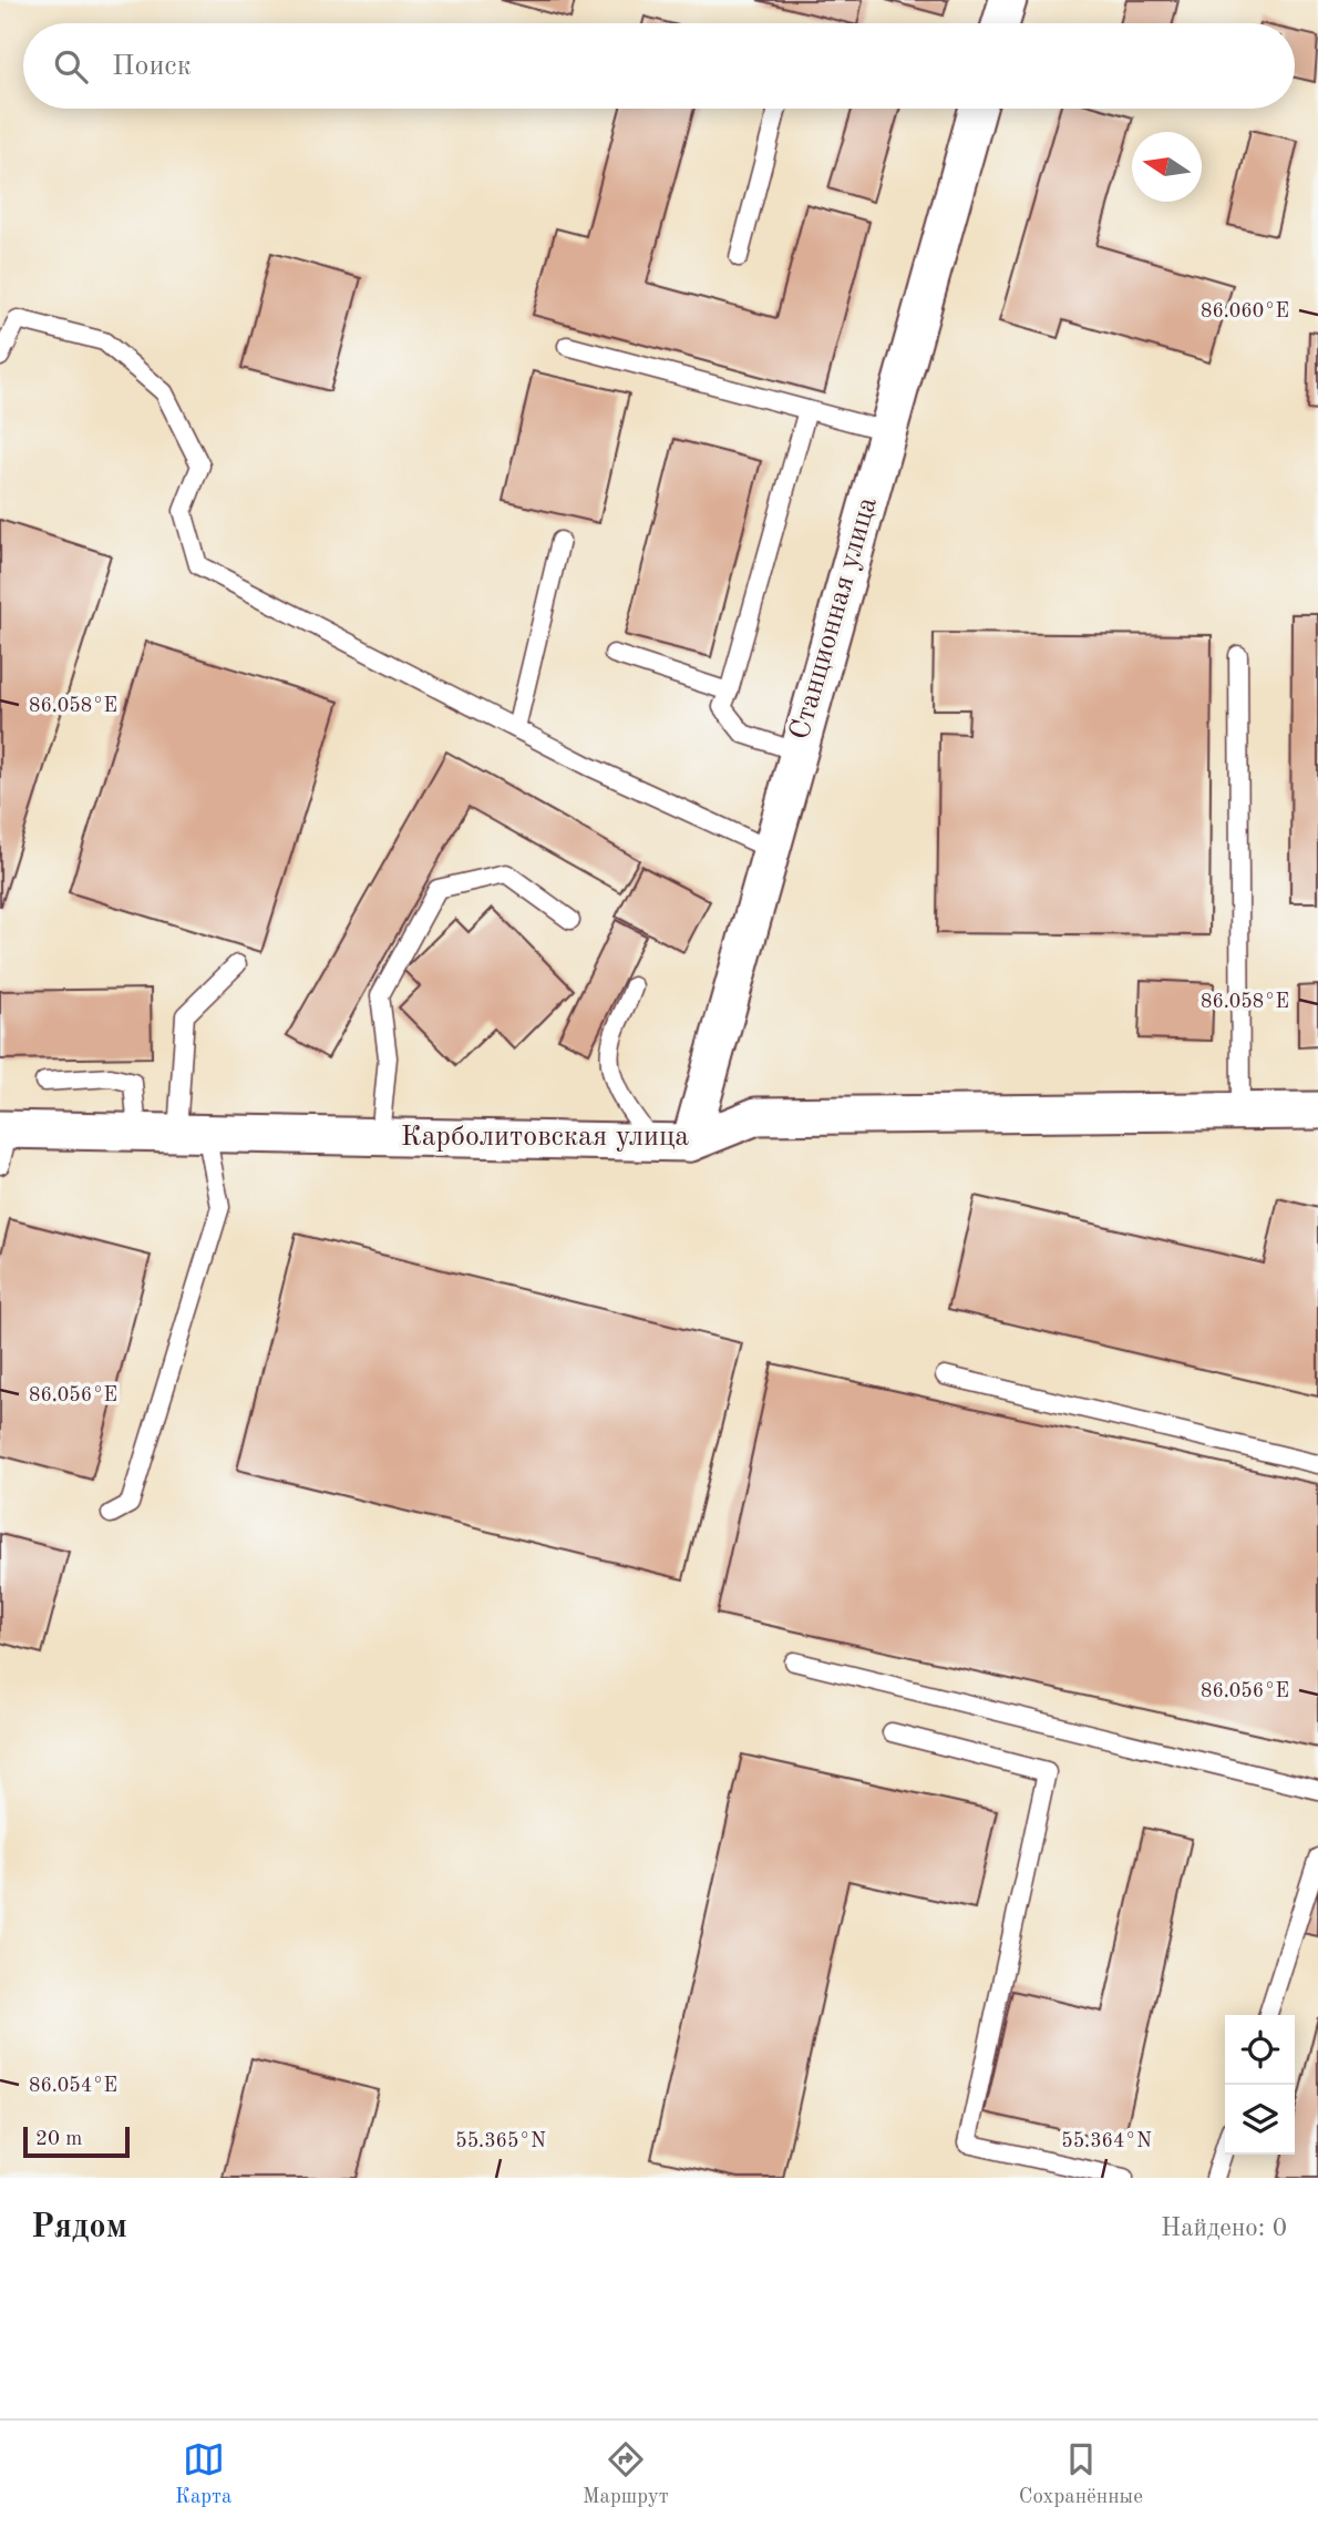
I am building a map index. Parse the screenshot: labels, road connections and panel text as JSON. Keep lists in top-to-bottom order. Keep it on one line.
{"streets":{"street":["Станционная улица","Карболитовская улица"]},"crossings":[["Станционная улица","Карболитовская улица"]],"scale_bar":"20 m","north":"left","page":{"search":"Поиск","scale":"20 m","heading":["Рядом","Найдено: 0"],"nav":["Карта","Маршрут","Сохранённые"]},"coordinates":["86.060°E","86.058°E","86.056°E","86.054°E","55.365°N","55.364°N"]}
